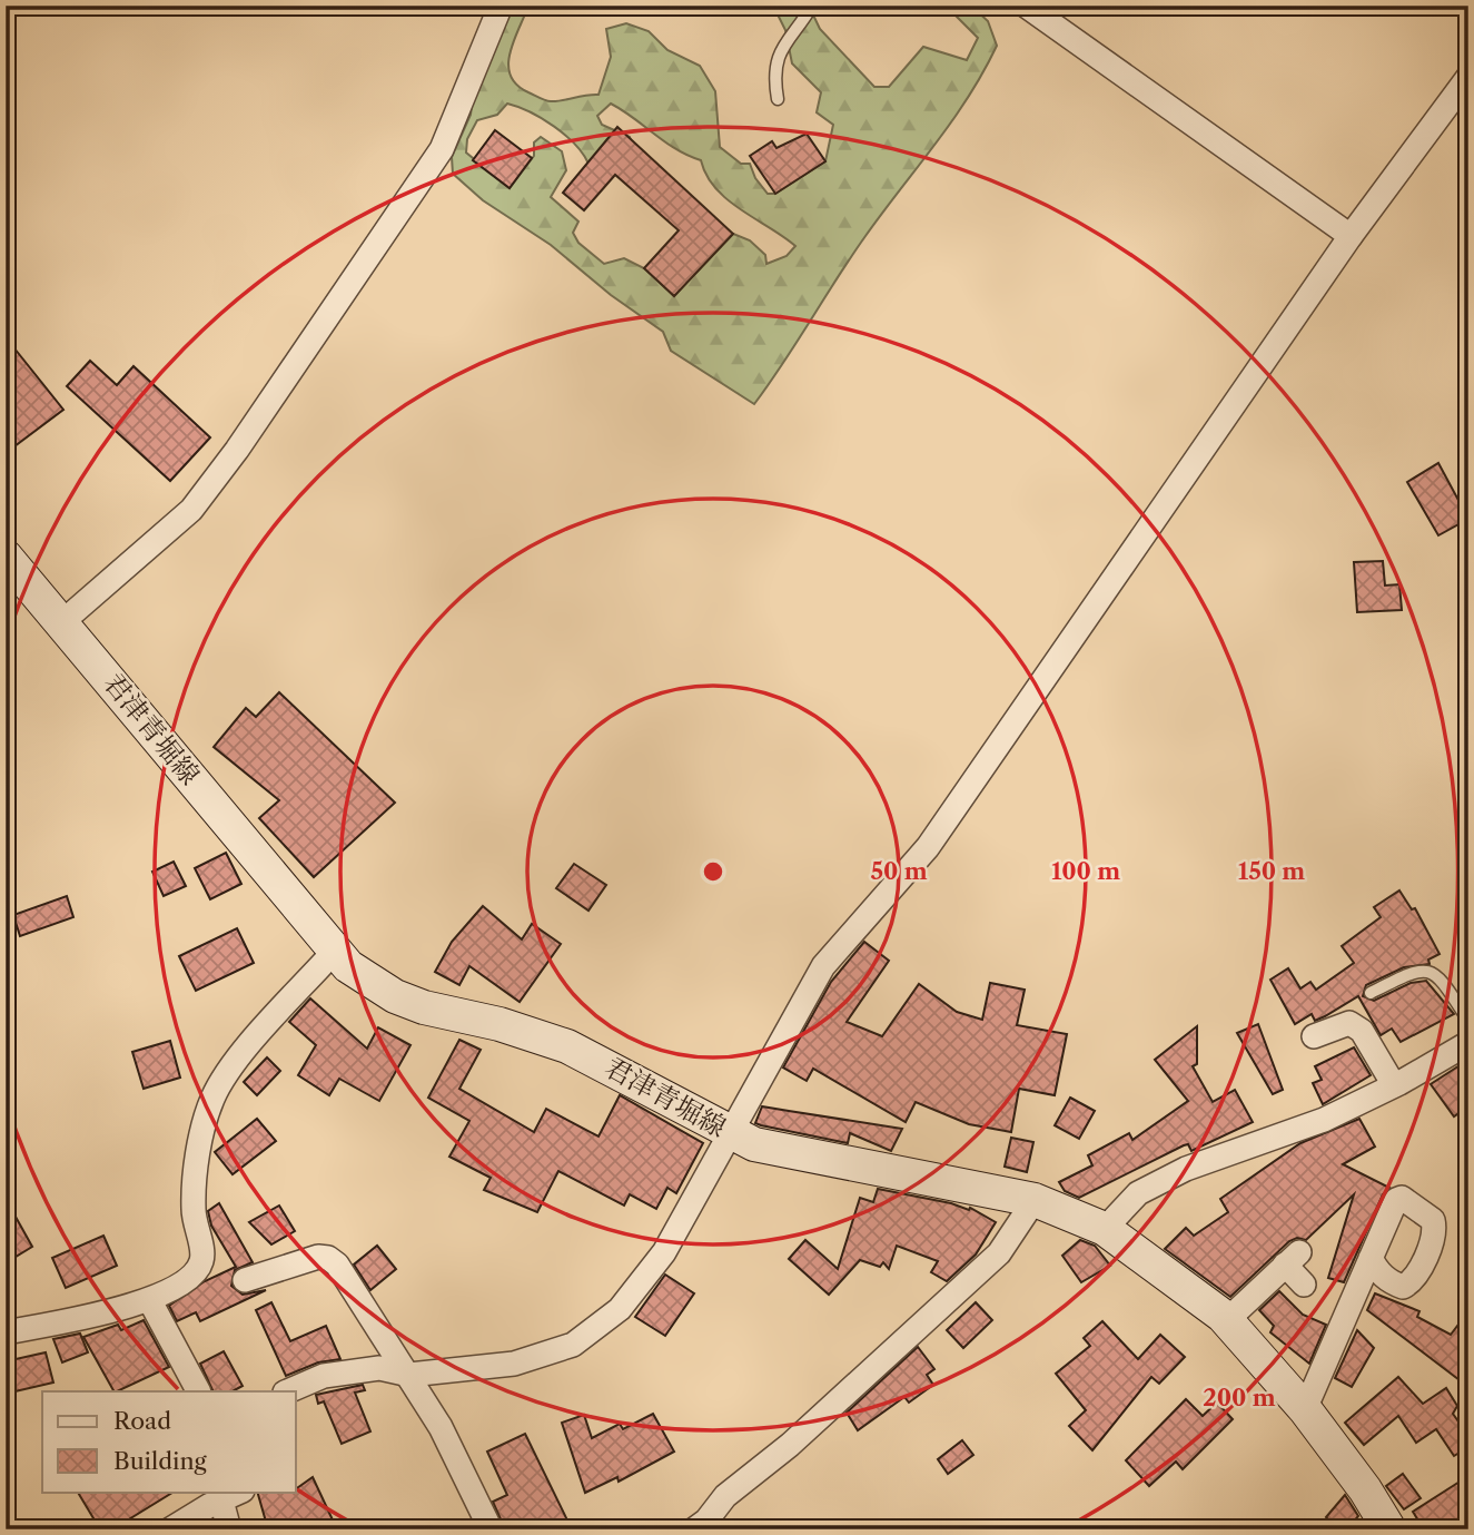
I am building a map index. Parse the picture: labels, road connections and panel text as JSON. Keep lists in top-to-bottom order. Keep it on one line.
{"streets":{"main road":["君津青堀線"]},"legend":["Road","Building"],"rings":["50 m","100 m","150 m","200 m"]}
